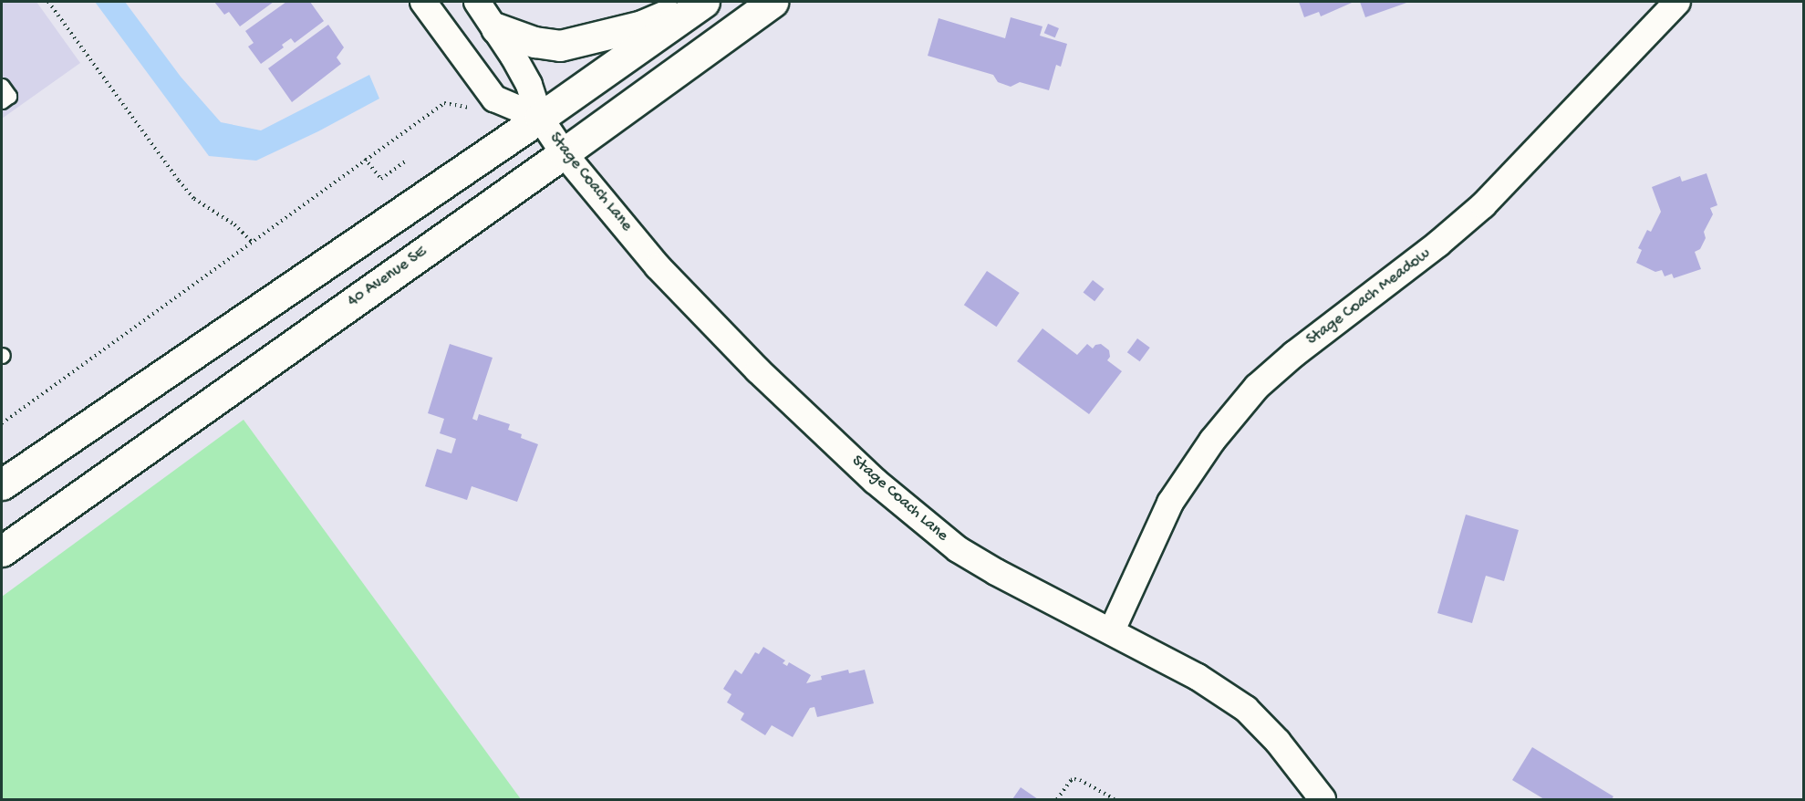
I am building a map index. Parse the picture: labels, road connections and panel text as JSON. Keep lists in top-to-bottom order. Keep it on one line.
{"streets":{"street":["Stage Coach Lane","40 Avenue SE","Stage Coach Meadow"]},"crossings":[["Stage Coach Lane","40 Avenue SE"],["Stage Coach Lane","Stage Coach Meadow"]]}
